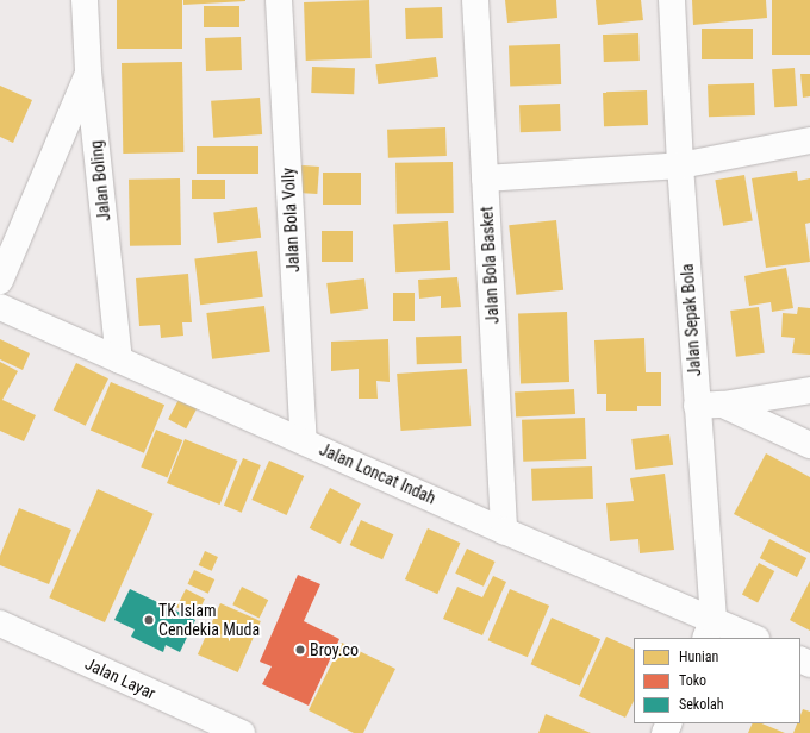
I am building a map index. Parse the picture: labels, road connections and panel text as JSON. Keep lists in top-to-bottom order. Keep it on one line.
{"streets":{"street":["Jalan Boling","Jalan Bola Volly","Jalan Bola Basket","Jalan Sepak Bola","Jalan Loncat Indah","Jalan Layar"]},"crossings":[["Jalan Boling","Jalan Loncat Indah"],["Jalan Bola Volly","Jalan Loncat Indah"],["Jalan Bola Basket","Jalan Loncat Indah"],["Jalan Sepak Bola","Jalan Loncat Indah"]],"places":["TK Islam Cendekia Muda","Broy.co"],"legend":["Hunian","Toko","Sekolah"]}
